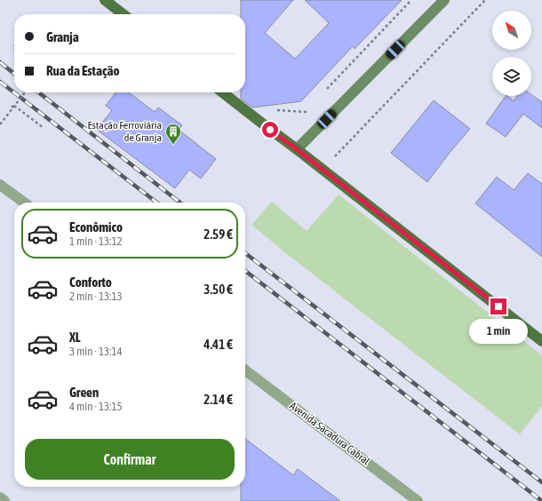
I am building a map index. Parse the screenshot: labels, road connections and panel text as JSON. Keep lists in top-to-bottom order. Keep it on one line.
{"streets":{"street":["Avenida Sacadura Cabral"]},"places":{"building":["Estação Ferroviária de Granja"]},"north":"top left","page":{"banner":["Granja","Rua da Estação"],"list":[{"name":"Econômico","note":"1 min · 13:12","value":"2.59 €"},{"name":"Conforto","note":"2 min · 13:13","value":"3.50 €"},{"name":"XL","note":"3 min · 13:14","value":"4.41 €"},{"name":"Green","note":"4 min · 13:15","value":"2.14 €"}],"bubble":"1 min","buttons":"Confirmar"}}
